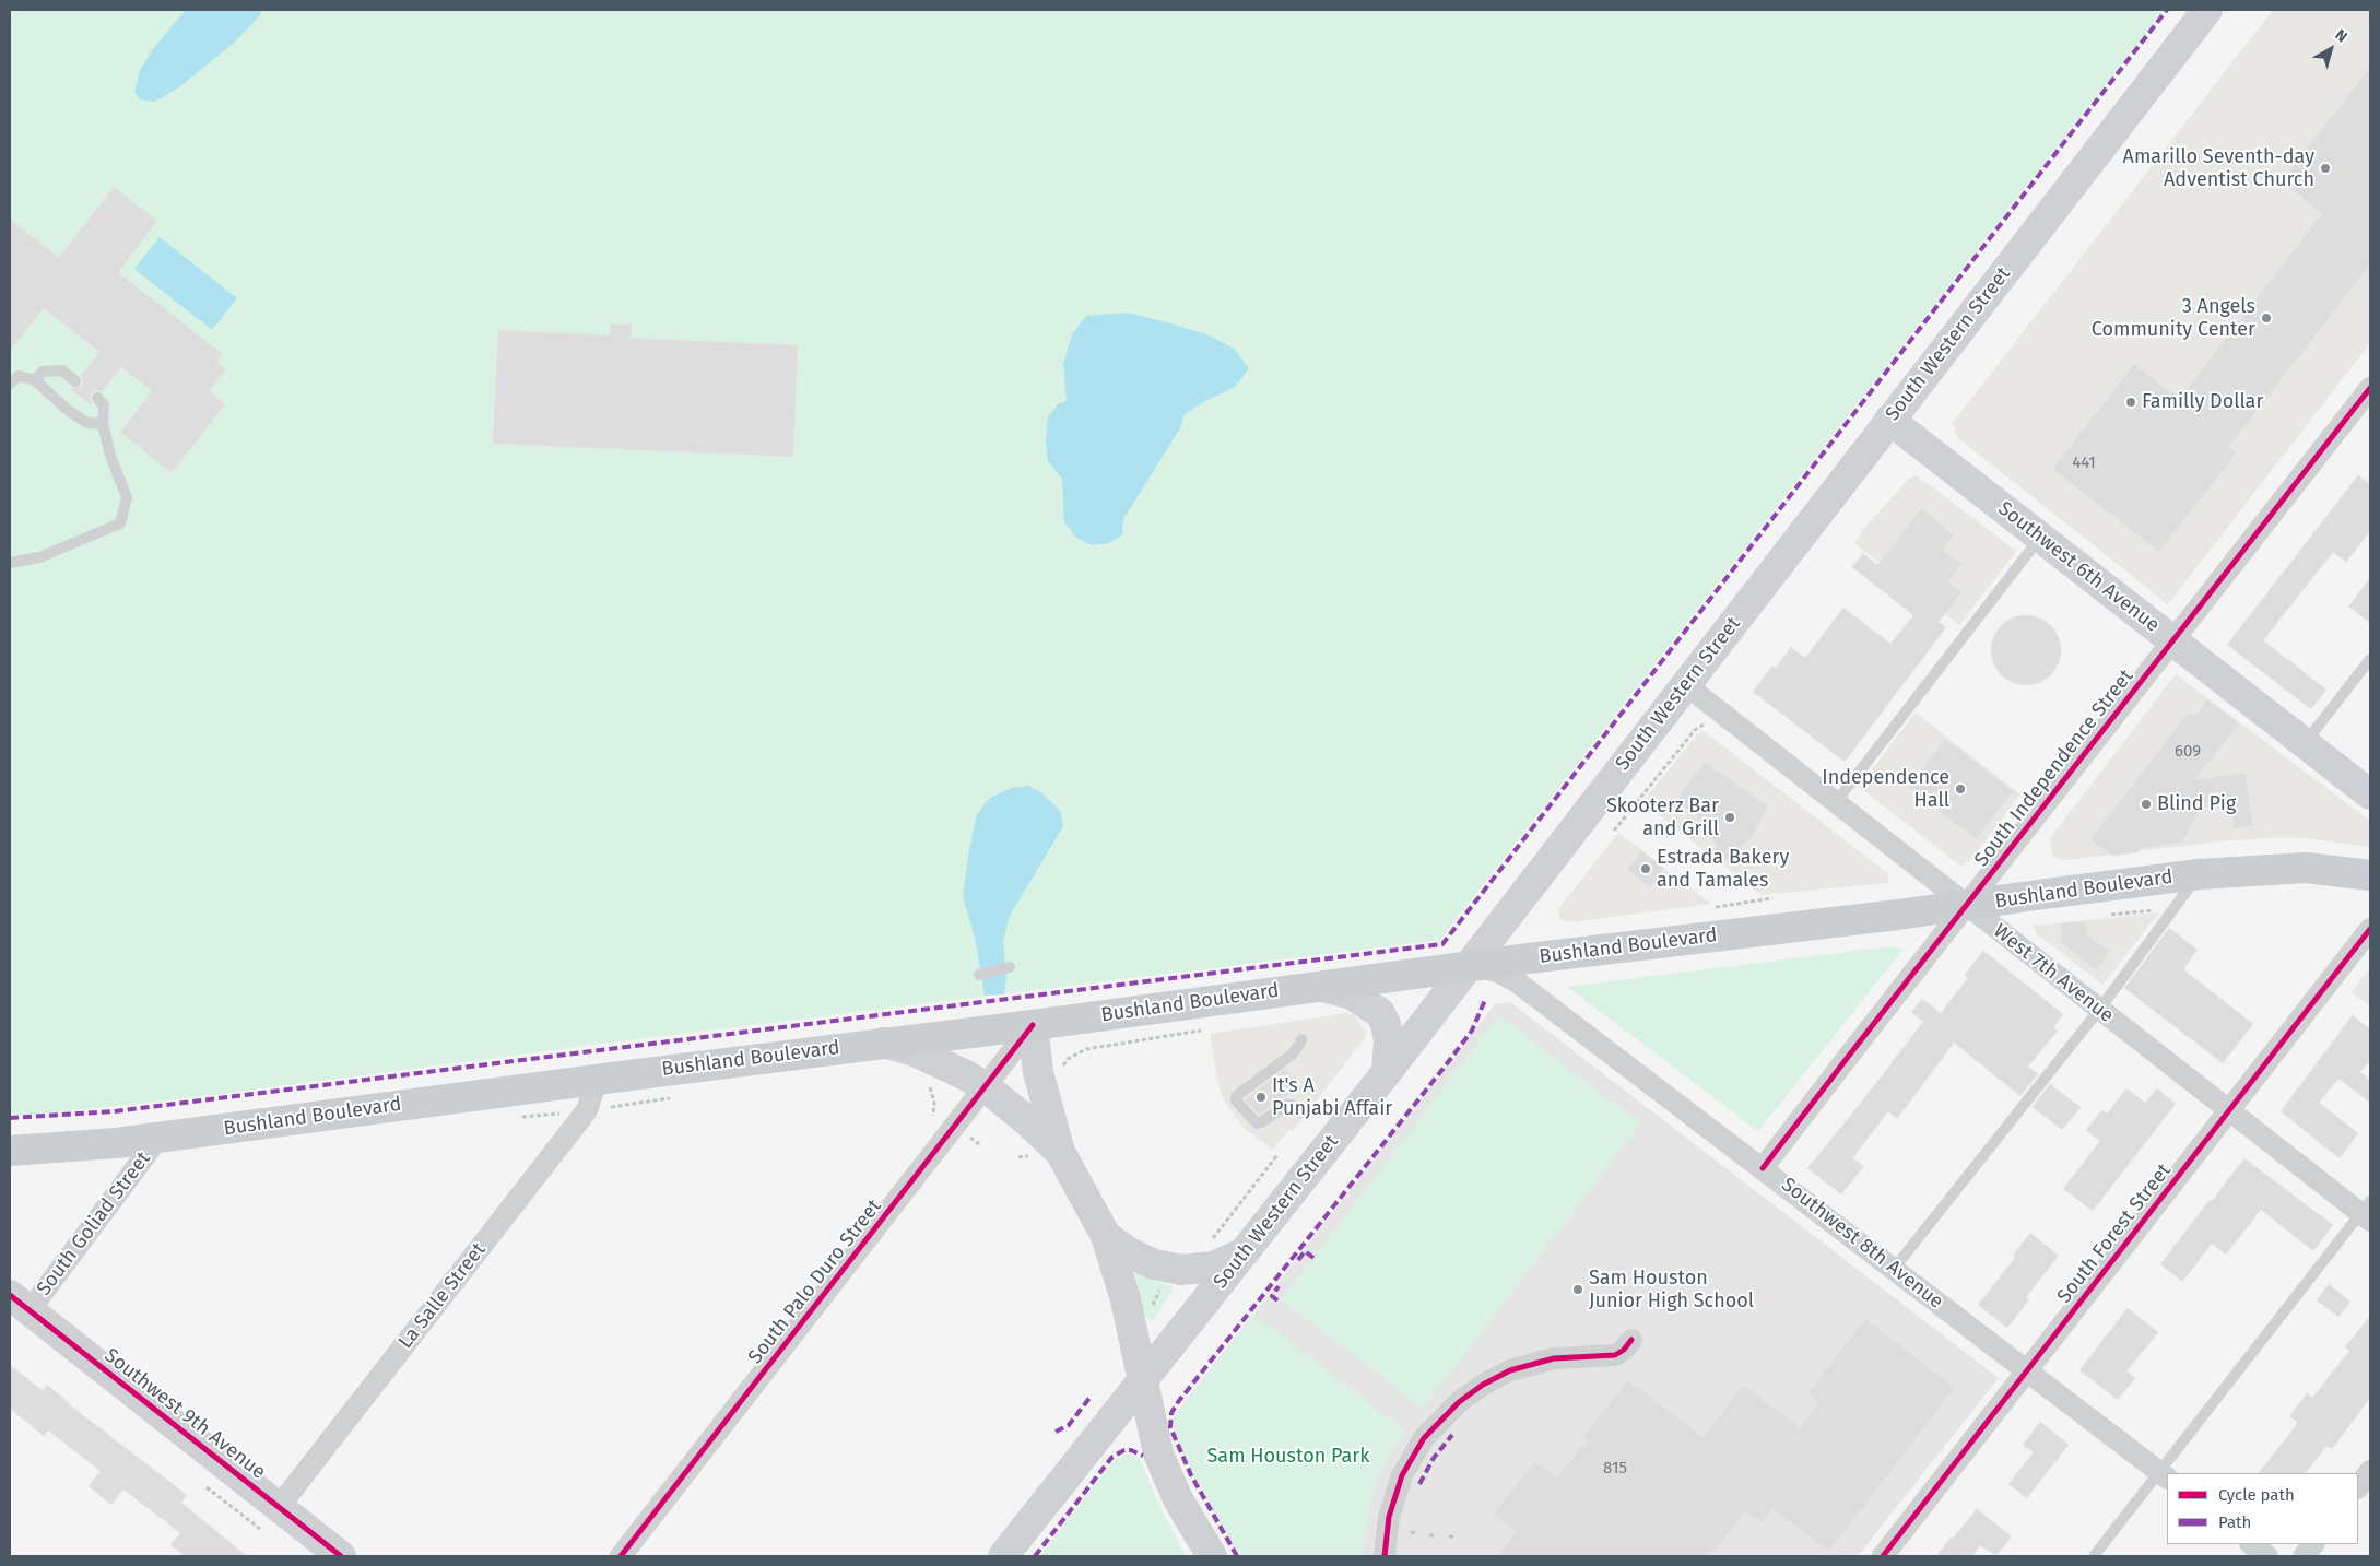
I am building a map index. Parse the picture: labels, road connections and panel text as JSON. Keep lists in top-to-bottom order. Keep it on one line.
{"streets":{"main road":["South Western Street","Southwest 6th Avenue","Bushland Boulevard","Southwest 9th Avenue"],"street":["South Independence Street","West 7th Avenue","South Goliad Street","South Forest Street","Southwest 8th Avenue","South Palo Duro Street","La Salle Street"]},"crossings":[["South Western Street","Southwest 6th Avenue"],["South Western Street","Bushland Boulevard"],["South Western Street","West 7th Avenue"],["South Western Street","Southwest 8th Avenue"],["Southwest 6th Avenue","South Independence Street"],["South Independence Street","Bushland Boulevard"],["South Independence Street","West 7th Avenue"],["South Independence Street","Southwest 8th Avenue"],["Bushland Boulevard","West 7th Avenue"],["Bushland Boulevard","South Goliad Street"],["Bushland Boulevard","Southwest 8th Avenue"],["Bushland Boulevard","South Palo Duro Street"],["Bushland Boulevard","La Salle Street"],["West 7th Avenue","South Forest Street"],["South Goliad Street","Southwest 9th Avenue"],["South Forest Street","Southwest 8th Avenue"],["La Salle Street","Southwest 9th Avenue"]],"parks":["Sam Houston Park"],"places":["Amarillo Seventh-day Adventist Church","3 Angels Community Center","Familly Dollar","Independence Hall","Blind Pig","Skooterz Bar and Grill","Estrada Bakery and Tamales","It's A Punjabi Affair","Sam Houston Junior High School"],"house_numbers":["441","609","815"],"legend":["Cycle path","Path"],"north":"top right"}
